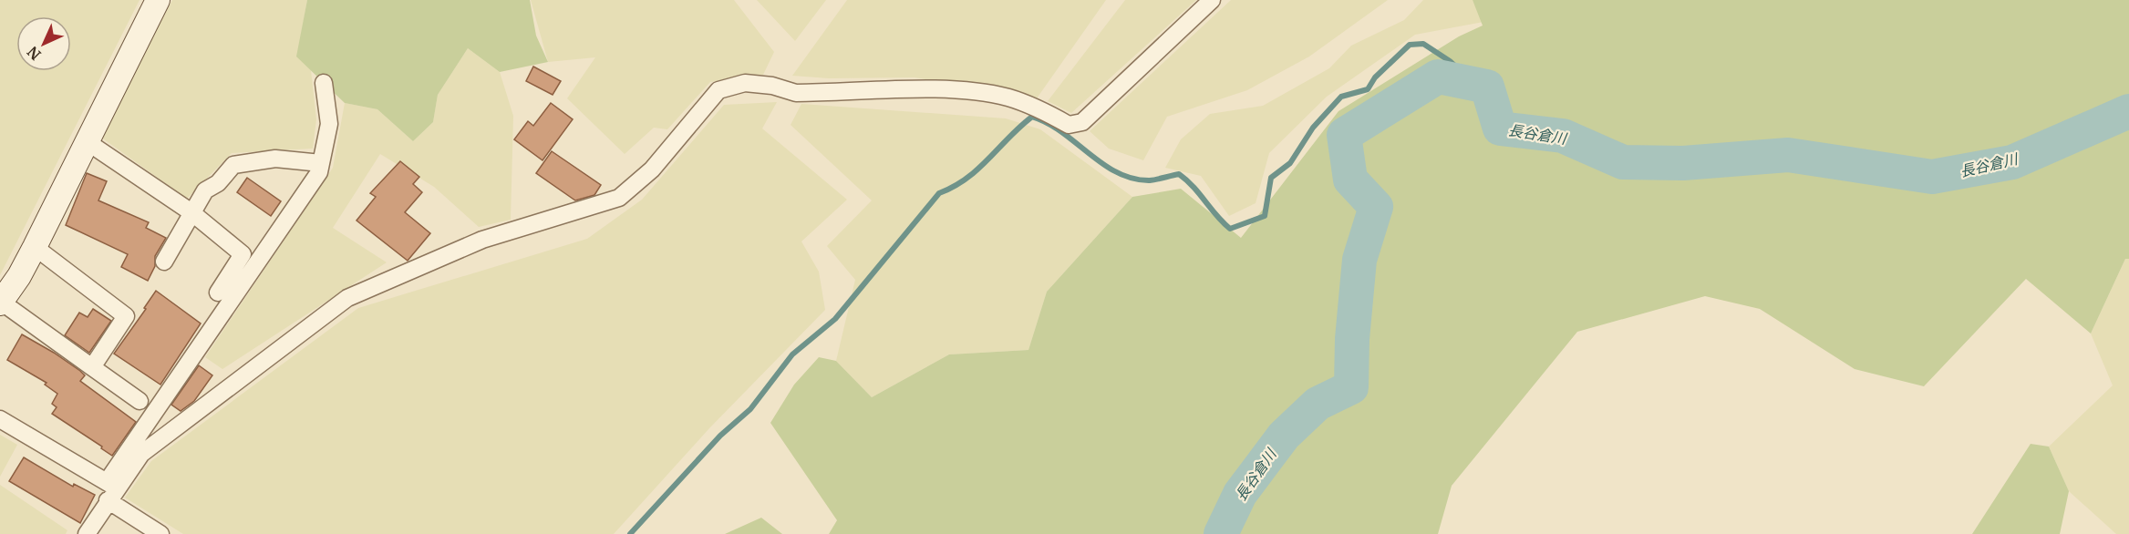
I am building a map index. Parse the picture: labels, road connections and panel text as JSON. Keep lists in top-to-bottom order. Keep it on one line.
{"water":["長谷倉川"],"north":"bottom left"}
